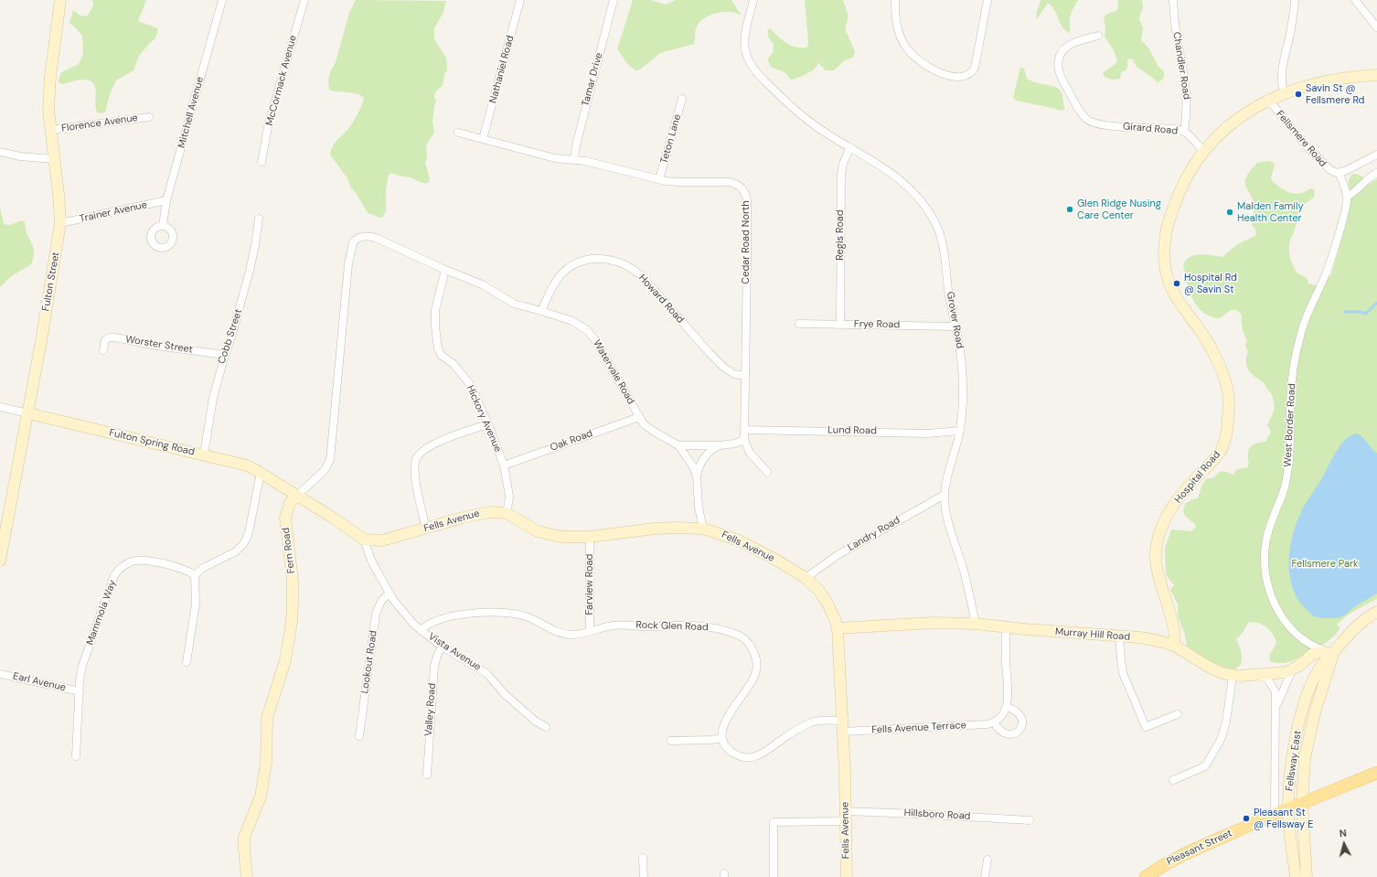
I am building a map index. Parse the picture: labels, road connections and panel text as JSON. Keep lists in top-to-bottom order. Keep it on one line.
{"streets":{"main road":["Pleasant Street"],"street":["Chandler Road","Nathaniel Road","Tamar Drive","McCormack Avenue","Mitchell Avenue","Florence Avenue","Girard Road","Teton Lane","Fellsmere Road","Trainer Avenue","Regis Road","Cedar Road North","Fulton Street","Howard Road","Grover Road","Frye Road","Cobb Street","Worster Street","Watervale Road","Hickory Avenue","West Border Road","Lund Road","Oak Road","Fulton Spring Road","Hospital Road","Fells Avenue","Landry Road","Fern Road","Farview Road","Mammola Way","Rock Glen Road","Murray Hill Road","Vista Avenue","Lookout Road","Earl Avenue","Valley Road","Fells Avenue Terrace","Fellsway East","Hillsboro Road"]},"crossings":[["Chandler Road","Girard Road"],["Nathaniel Road","Cedar Road North"],["Tamar Drive","Cedar Road North"],["Mitchell Avenue","Trainer Avenue"],["Florence Avenue","Fulton Street"],["Girard Road","Hospital Road"],["Teton Lane","Cedar Road North"],["Fellsmere Road","West Border Road"],["Fellsmere Road","Hospital Road"],["Trainer Avenue","Fulton Street"],["Regis Road","Grover Road"],["Regis Road","Frye Road"],["Cedar Road North","Howard Road"],["Cedar Road North","Lund Road"],["Fulton Street","Fulton Spring Road"],["Howard Road","Watervale Road"],["Grover Road","Frye Road"],["Grover Road","Lund Road"],["Grover Road","Landry Road"],["Grover Road","Murray Hill Road"],["Cobb Street","Worster Street"],["Cobb Street","Fulton Spring Road"],["Watervale Road","Hickory Avenue"],["Watervale Road","Oak Road"],["Watervale Road","Fells Avenue"],["Watervale Road","Fern Road"],["Hickory Avenue","Oak Road"],["Hickory Avenue","Fells Avenue"],["West Border Road","Murray Hill Road"],["West Border Road","Fellsway East"],["Fulton Spring Road","Fern Road"],["Hospital Road","Murray Hill Road"],["Fells Avenue","Landry Road"],["Fells Avenue","Farview Road"],["Fells Avenue","Murray Hill Road"],["Fells Avenue","Vista Avenue"],["Fells Avenue","Fells Avenue Terrace"],["Fells Avenue","Hillsboro Road"],["Farview Road","Rock Glen Road"],["Mammola Way","Earl Avenue"],["Rock Glen Road","Vista Avenue"],["Murray Hill Road","Fellsway East"],["Vista Avenue","Lookout Road"],["Vista Avenue","Valley Road"],["Fellsway East","Pleasant Street"]],"parks":["Fellsmere Park"],"places":["Savin St @ Fellsmere Rd","Glen Ridge Nusing Care Center","Malden Family Health Center","Hospital Rd @ Savin St","Pleasant St @ Fellsway E"],"north":"top"}
